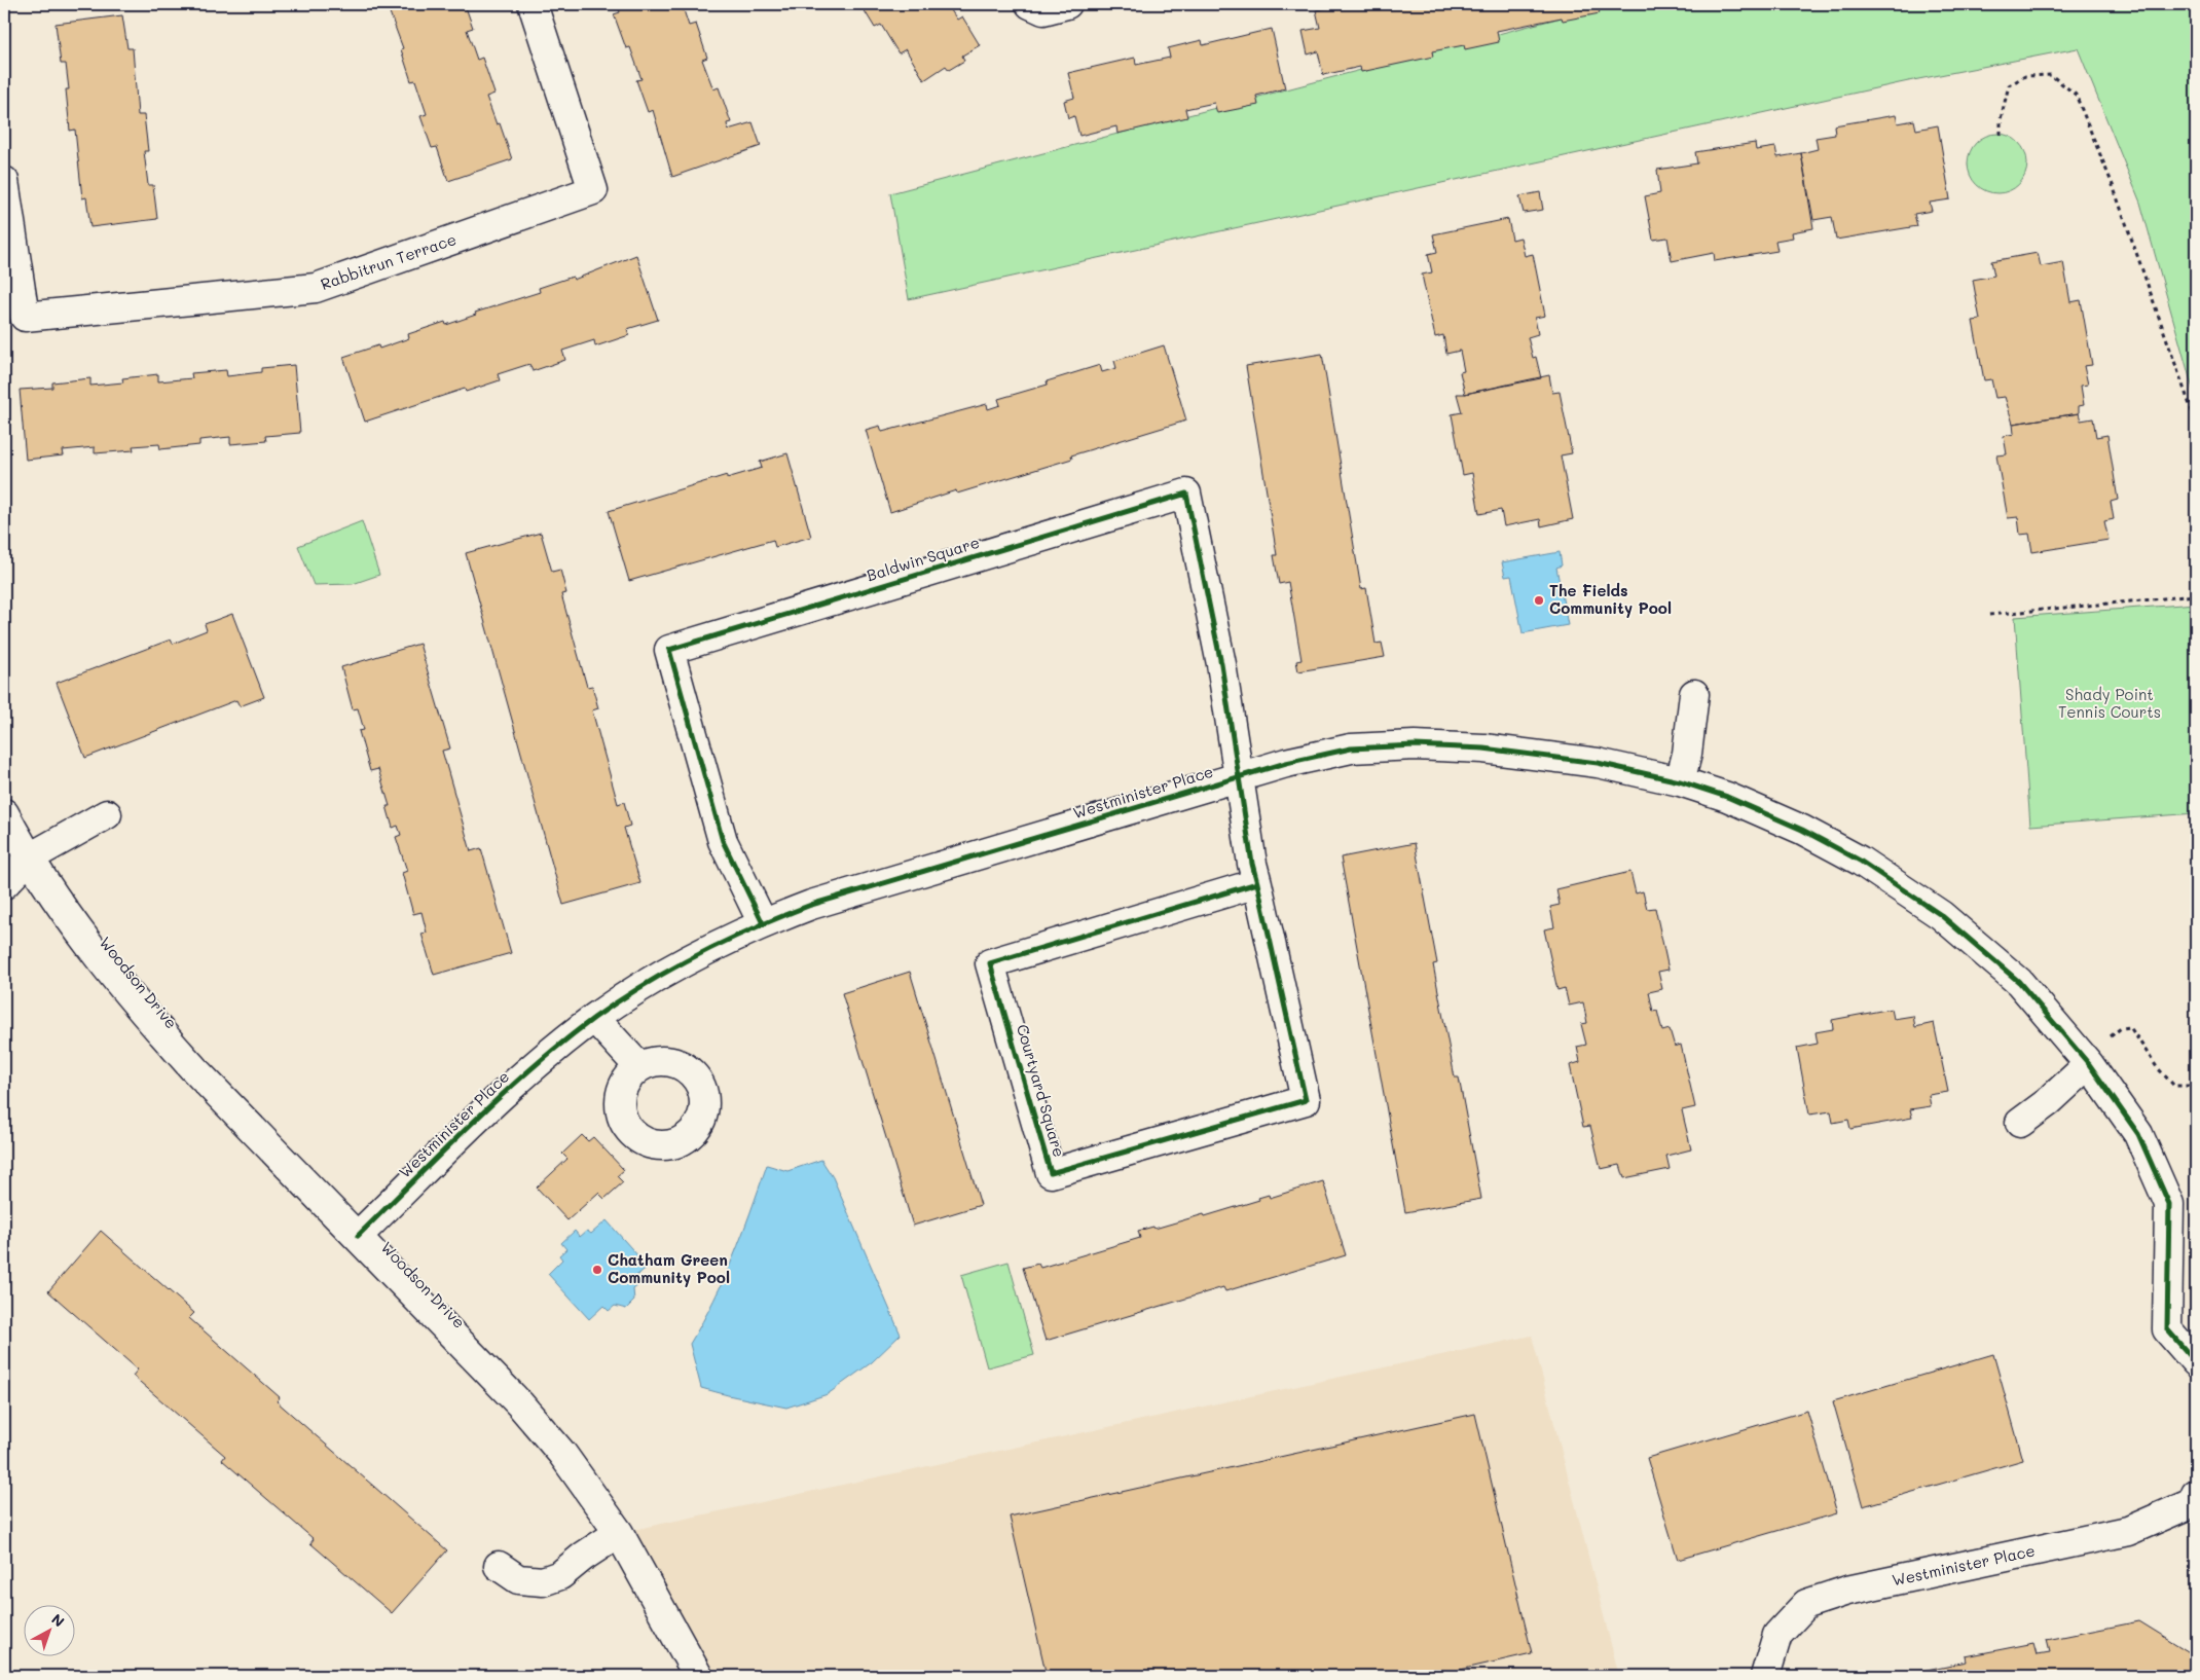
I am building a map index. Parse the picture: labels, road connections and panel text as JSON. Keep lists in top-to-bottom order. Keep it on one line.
{"streets":{"street":["Rabbitrun Terrace","Baldwin Square","Westminister Place","Woodson Drive","Courtyard Square"]},"crossings":[["Baldwin Square","Westminister Place"],["Baldwin Square","Courtyard Square"],["Westminister Place","Woodson Drive"],["Westminister Place","Courtyard Square"]],"parks":["Shady Point Tennis Courts"],"places":["The Fields Community Pool","Chatham Green Community Pool"],"north":"top right"}
